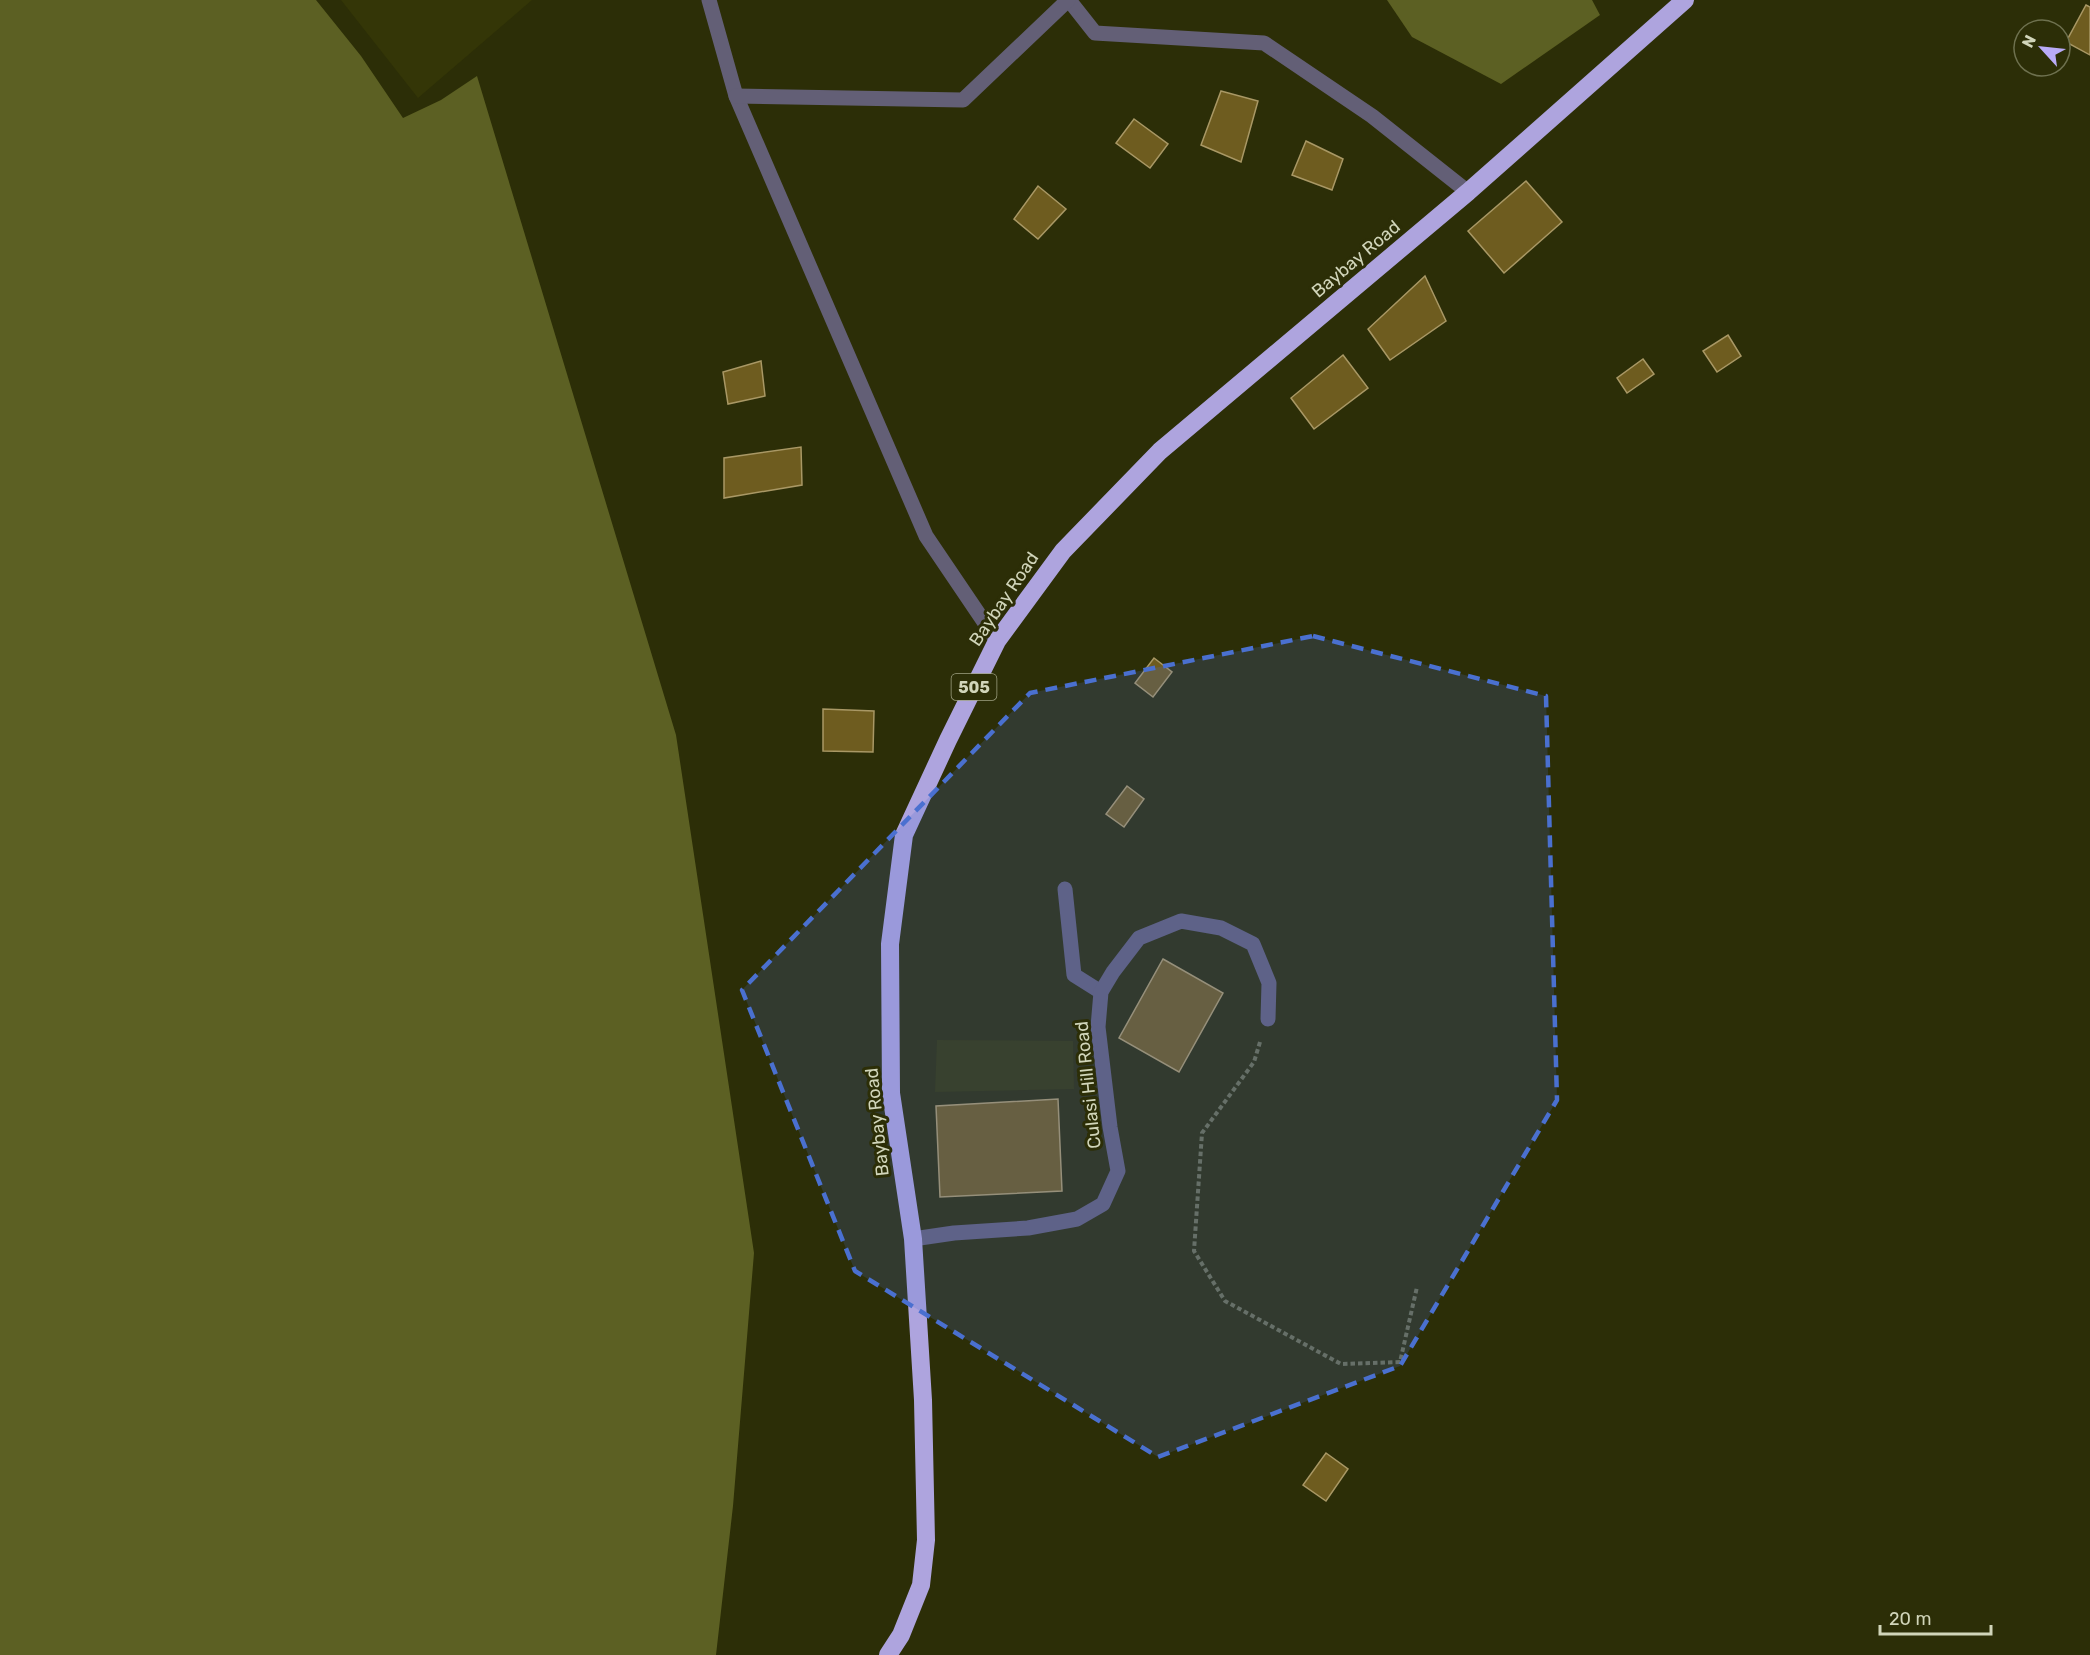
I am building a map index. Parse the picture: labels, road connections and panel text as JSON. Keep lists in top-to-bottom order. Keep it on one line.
{"streets":{"highway":["Baybay Road","505"],"street":["Culasi Hill Road"]},"crossings":[["Baybay Road","Culasi Hill Road"]],"scale_bar":"20 m","north":"top left"}
